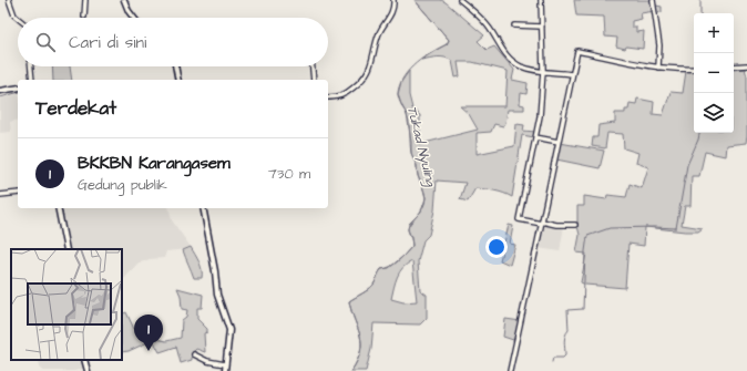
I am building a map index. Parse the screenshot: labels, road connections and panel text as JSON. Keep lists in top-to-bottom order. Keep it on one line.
{"water":["Tukad Nyuling"],"page":{"map_buttons":["+","−"],"search":"Cari di sini","heading":"Terdekat","list":[{"mark":"1","name":"BKKBN Karangasem","note":"Gedung publik","value":"730 m"}],"pins":"1"}}
